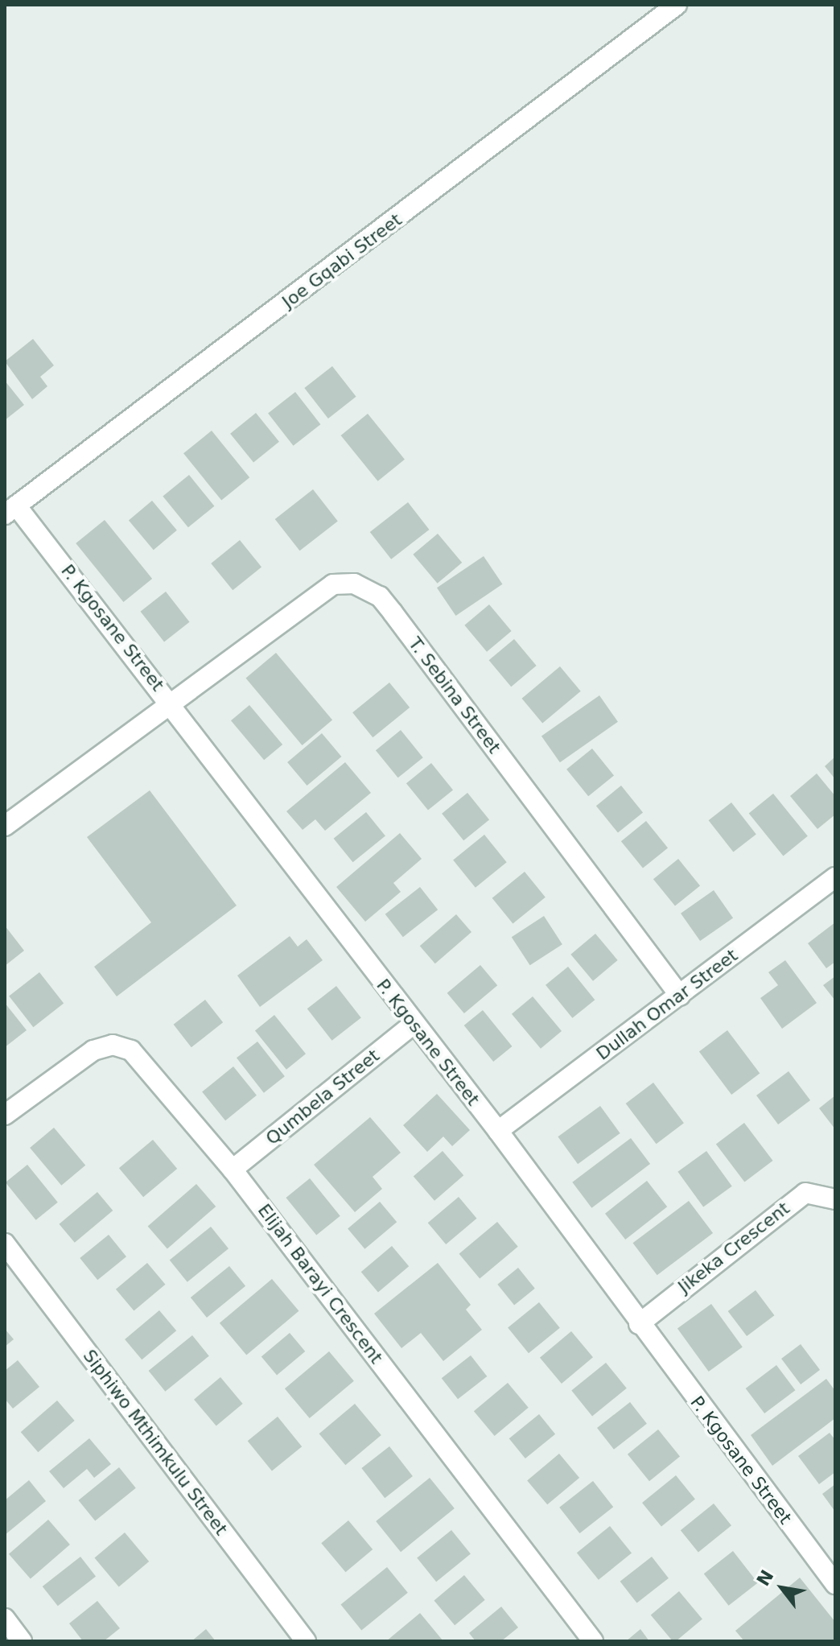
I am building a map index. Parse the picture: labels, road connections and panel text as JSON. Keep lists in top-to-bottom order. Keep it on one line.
{"streets":{"street":["Joe Gqabi Street","P. Kgosane Street","T. Sebina Street","Dullah Omar Street","Qumbela Street","Jikeka Crescent","Elijah Barayi Crescent","Siphiwo Mthimkulu Street"]},"crossings":[["Joe Gqabi Street","P. Kgosane Street"],["P. Kgosane Street","T. Sebina Street"],["P. Kgosane Street","Dullah Omar Street"],["P. Kgosane Street","Qumbela Street"],["P. Kgosane Street","Jikeka Crescent"],["T. Sebina Street","Dullah Omar Street"],["Qumbela Street","Elijah Barayi Crescent"]],"north":"top left"}
